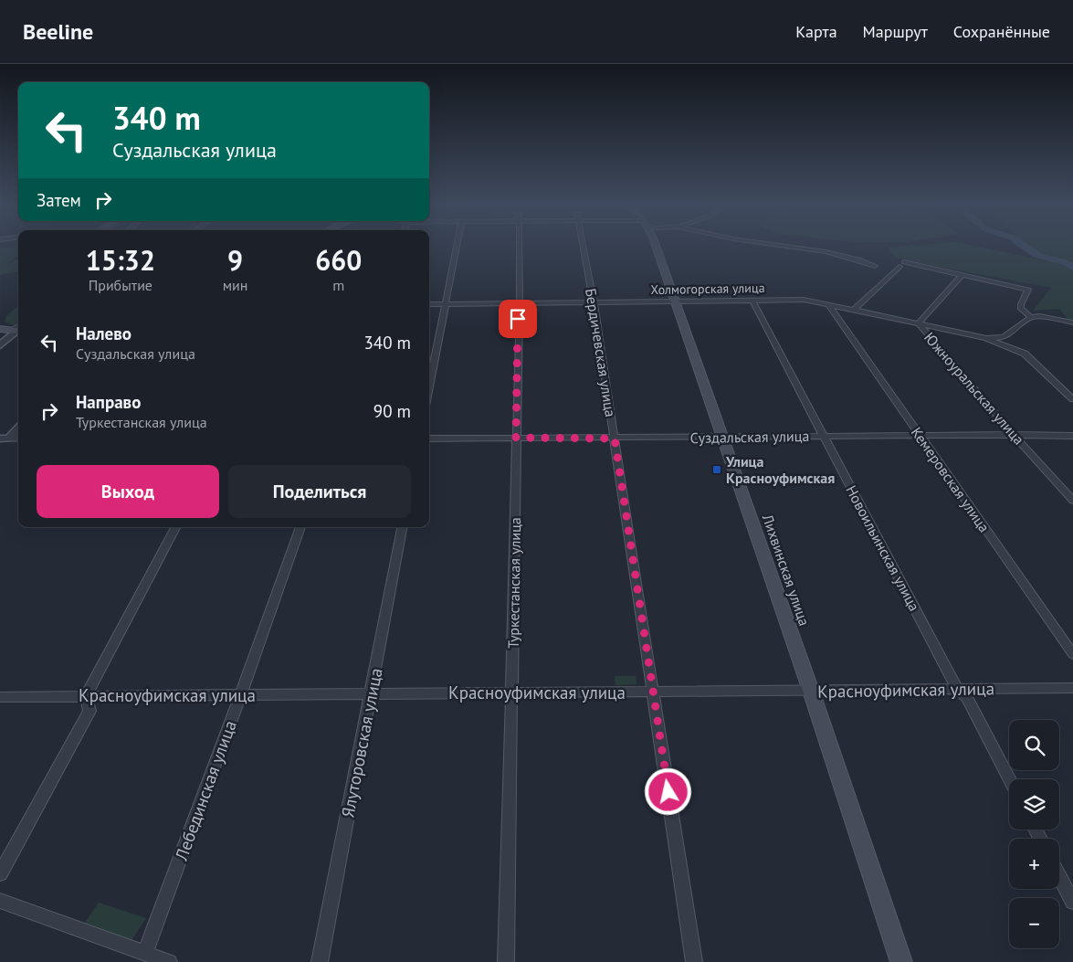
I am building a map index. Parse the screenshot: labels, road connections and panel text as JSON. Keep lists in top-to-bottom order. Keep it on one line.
{"streets":{"main road":["Лихвинская улица"],"street":["Холмогорская улица","Бердичевская улица","Южноуральская улица","Суздальская улица","Кемеровская улица","Новоильинская улица","Туркестанская улица","Красноуфимская улица","Ялуторовская улица","Лебединская улица"]},"crossings":[["Холмогорская улица","Бердичевская улица"],["Холмогорская улица","Южноуральская улица"],["Холмогорская улица","Кемеровская улица"],["Холмогорская улица","Новоильинская улица"],["Холмогорская улица","Лихвинская улица"],["Холмогорская улица","Туркестанская улица"],["Бердичевская улица","Суздальская улица"],["Бердичевская улица","Красноуфимская улица"],["Южноуральская улица","Суздальская улица"],["Суздальская улица","Кемеровская улица"],["Суздальская улица","Новоильинская улица"],["Суздальская улица","Лихвинская улица"],["Суздальская улица","Туркестанская улица"],["Новоильинская улица","Красноуфимская улица"],["Лихвинская улица","Красноуфимская улица"],["Туркестанская улица","Красноуфимская улица"],["Красноуфимская улица","Ялуторовская улица"],["Красноуфимская улица","Лебединская улица"]],"places":{"transit":["Улица Красноуфимская"]},"page":{"header":"Beeline","nav":["Карта","Маршрут","Сохранённые"],"turn":["340 m","Суздальская улица"],"then":"Затем","eta":["15:32","Прибытие","9","мин","660","m"],"list":[{"name":"Налево","note":"Суздальская улица","value":"340 m"},{"name":"Направо","note":"Туркестанская улица","value":"90 m"}],"buttons":["Выход","Поделиться"],"map_buttons":["+","−"]}}
